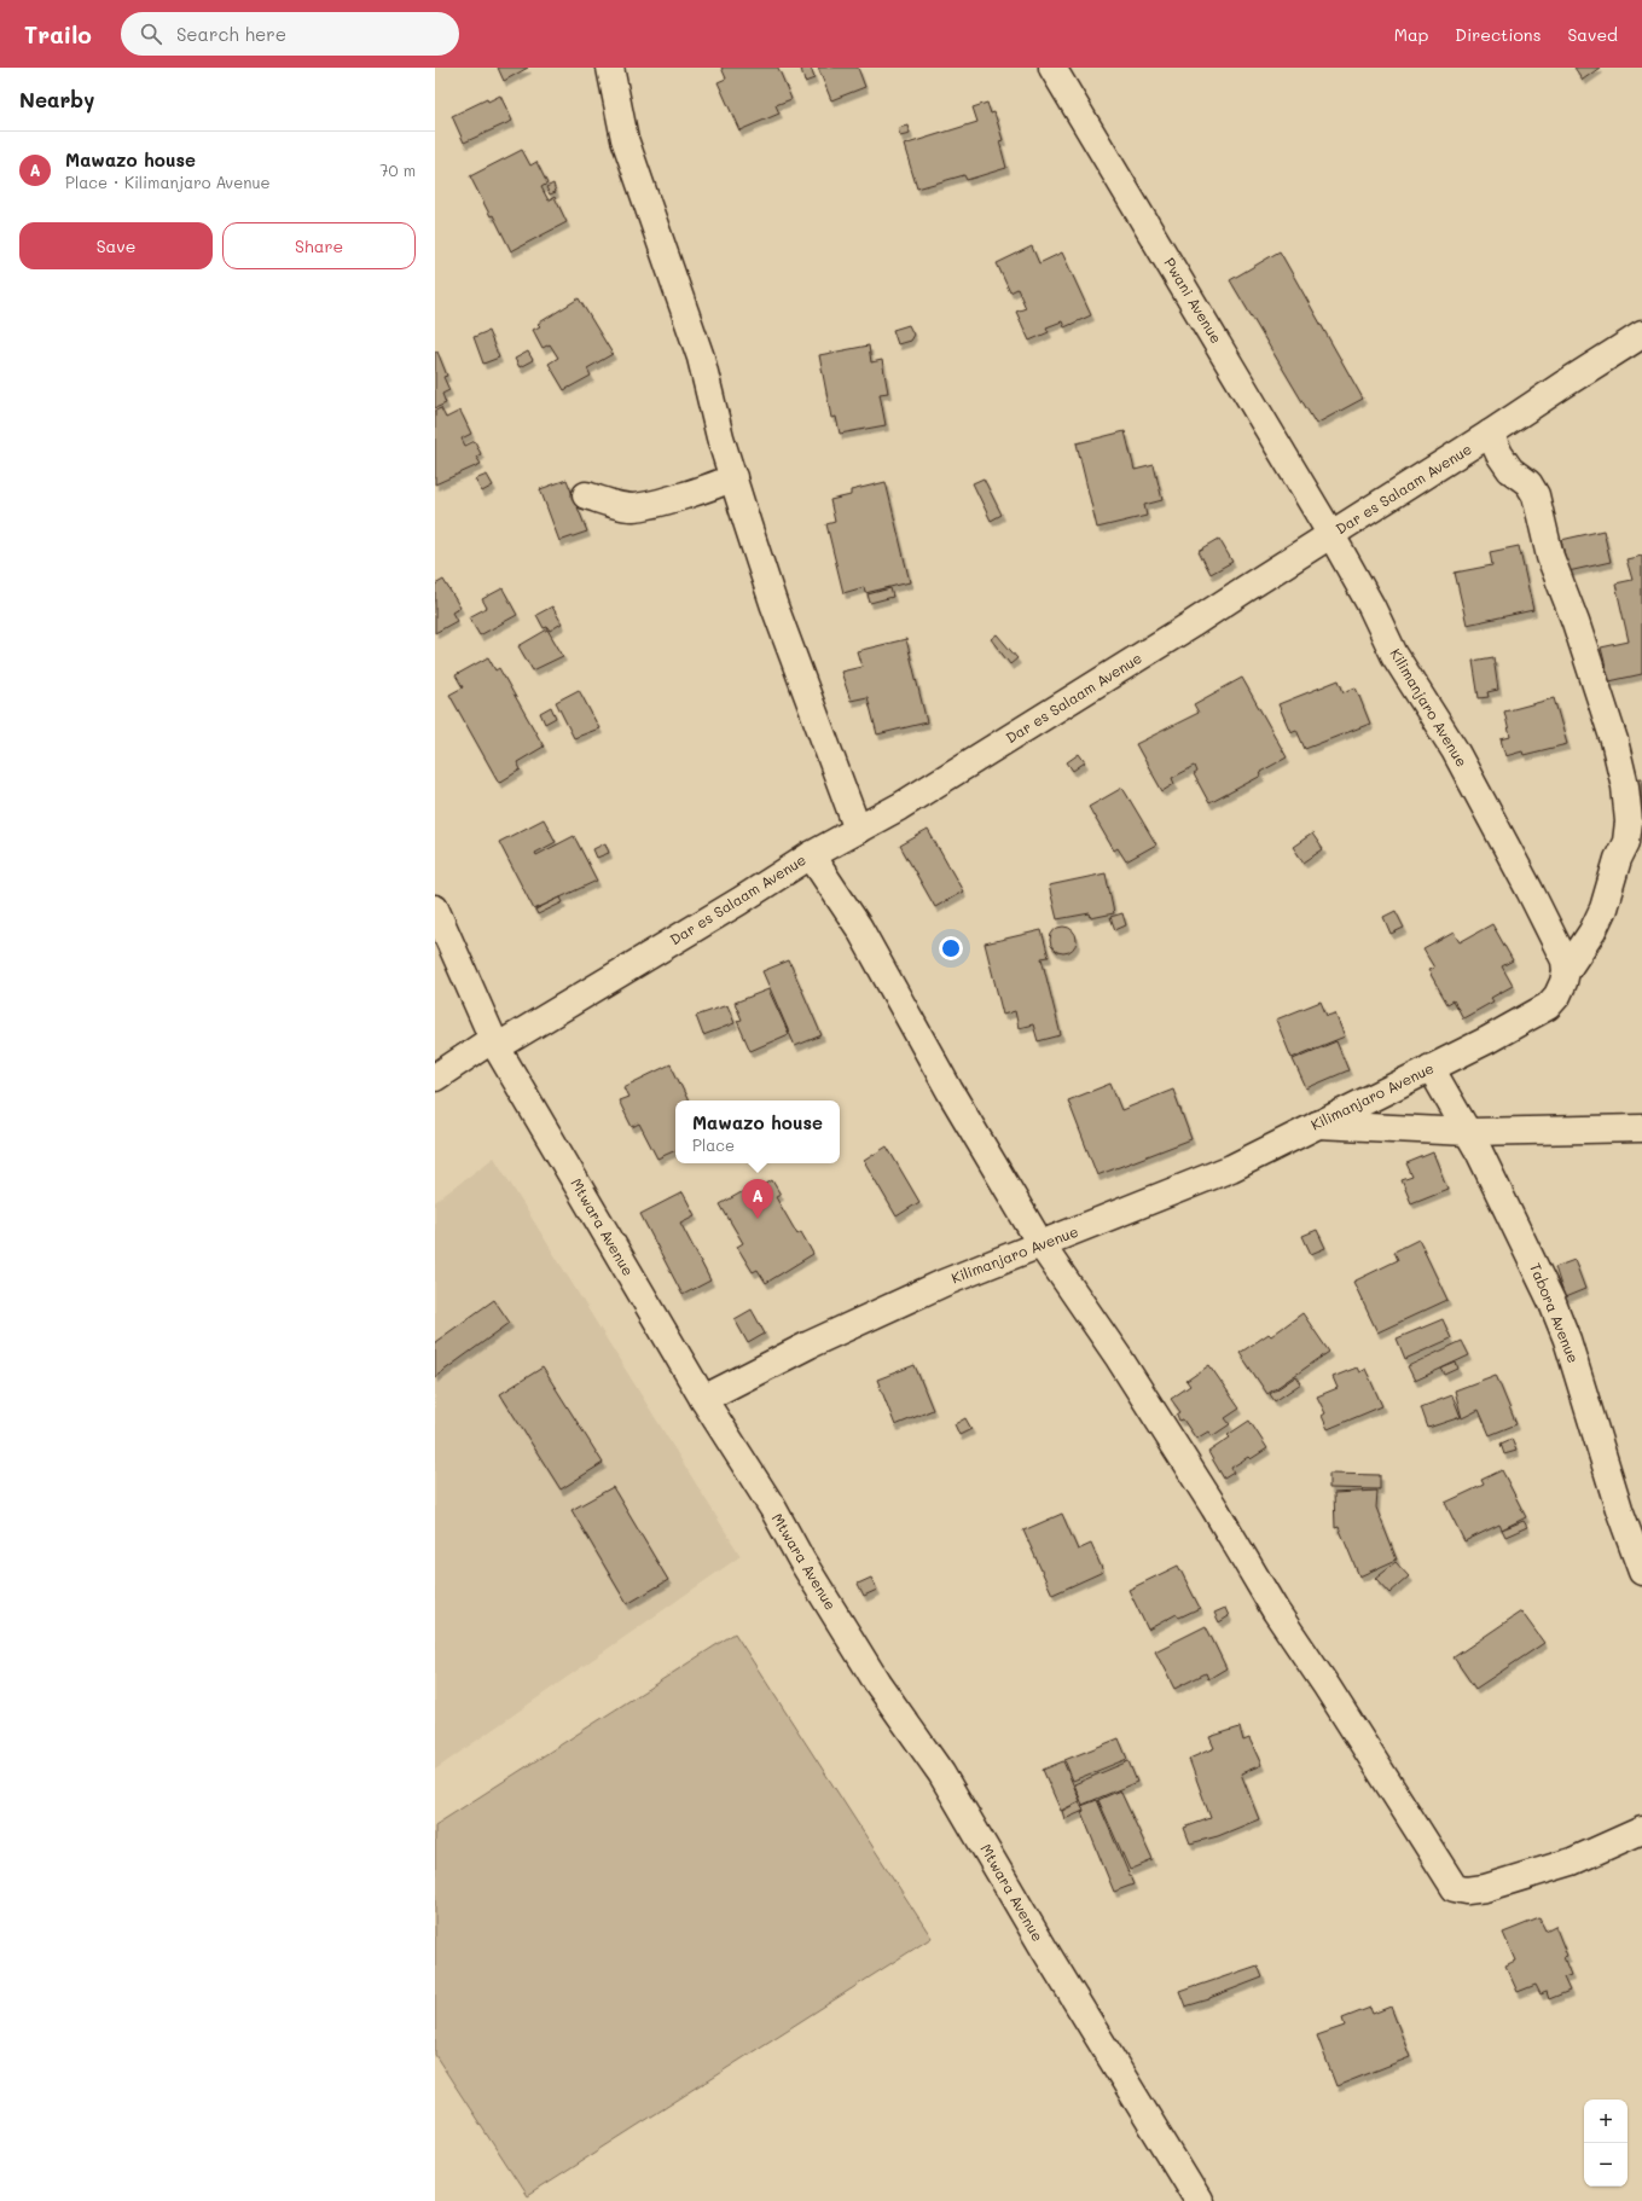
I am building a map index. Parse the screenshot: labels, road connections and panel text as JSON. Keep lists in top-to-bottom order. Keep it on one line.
{"streets":{"street":["Pwani Avenue","Dar es Salaam Avenue","Kilimanjaro Avenue","Mtwara Avenue","Tabora Avenue"]},"crossings":[["Pwani Avenue","Dar es Salaam Avenue"],["Pwani Avenue","Kilimanjaro Avenue"],["Dar es Salaam Avenue","Kilimanjaro Avenue"],["Dar es Salaam Avenue","Mtwara Avenue"],["Kilimanjaro Avenue","Mtwara Avenue"],["Kilimanjaro Avenue","Tabora Avenue"]],"page":{"header":"Trailo","search":"Search here","nav":["Map","Directions","Saved"],"heading":"Nearby","list":[{"mark":"A","name":"Mawazo house","note":"Place · Kilimanjaro Avenue","value":"70 m"}],"buttons":["Save","Share"],"popup":["Mawazo house","Place"],"pins":"A","map_buttons":["+","−"]}}
